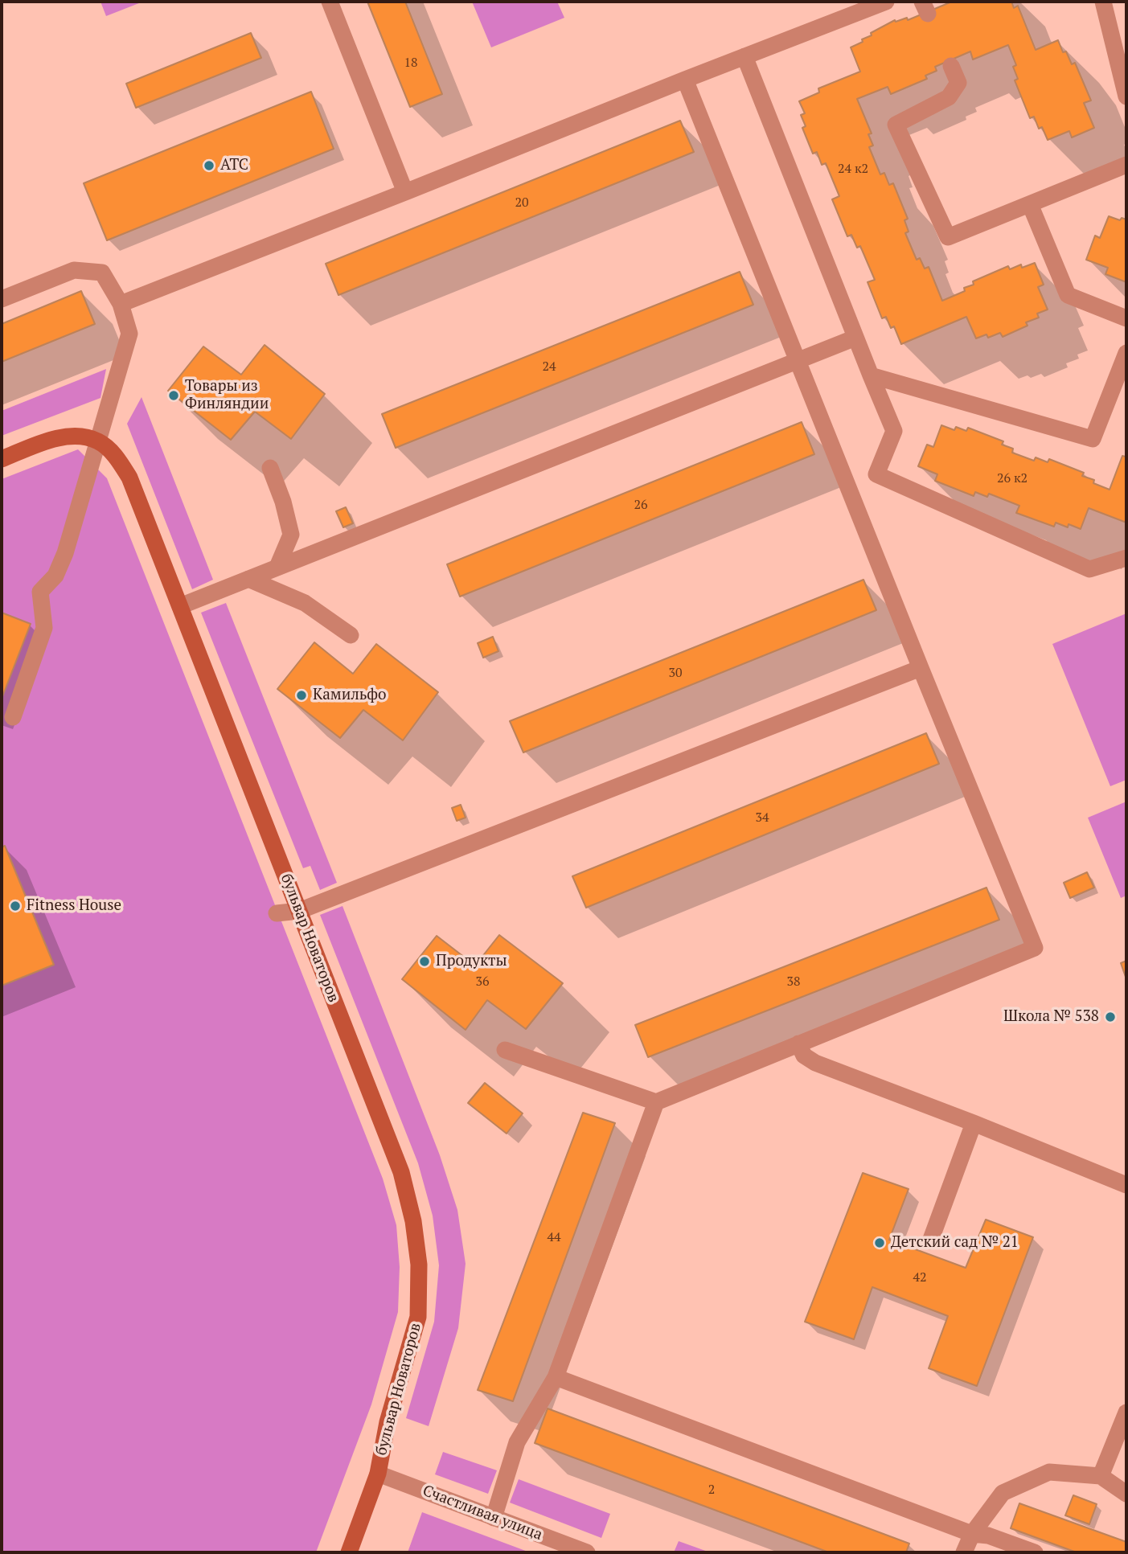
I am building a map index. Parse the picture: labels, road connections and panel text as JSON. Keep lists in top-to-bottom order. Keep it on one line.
{"streets":{"street":["бульвар Новаторов","Счастливая улица"]},"crossings":[["бульвар Новаторов","Счастливая улица"]],"places":["АТС","Товары из Финляндии","Камильфо","Fitness House","Продукты","Школа № 538","Детский сад № 21"],"house_numbers":["18","24 к2","20","24","26 к2","26","30","34","36","38","44","42","2"]}
